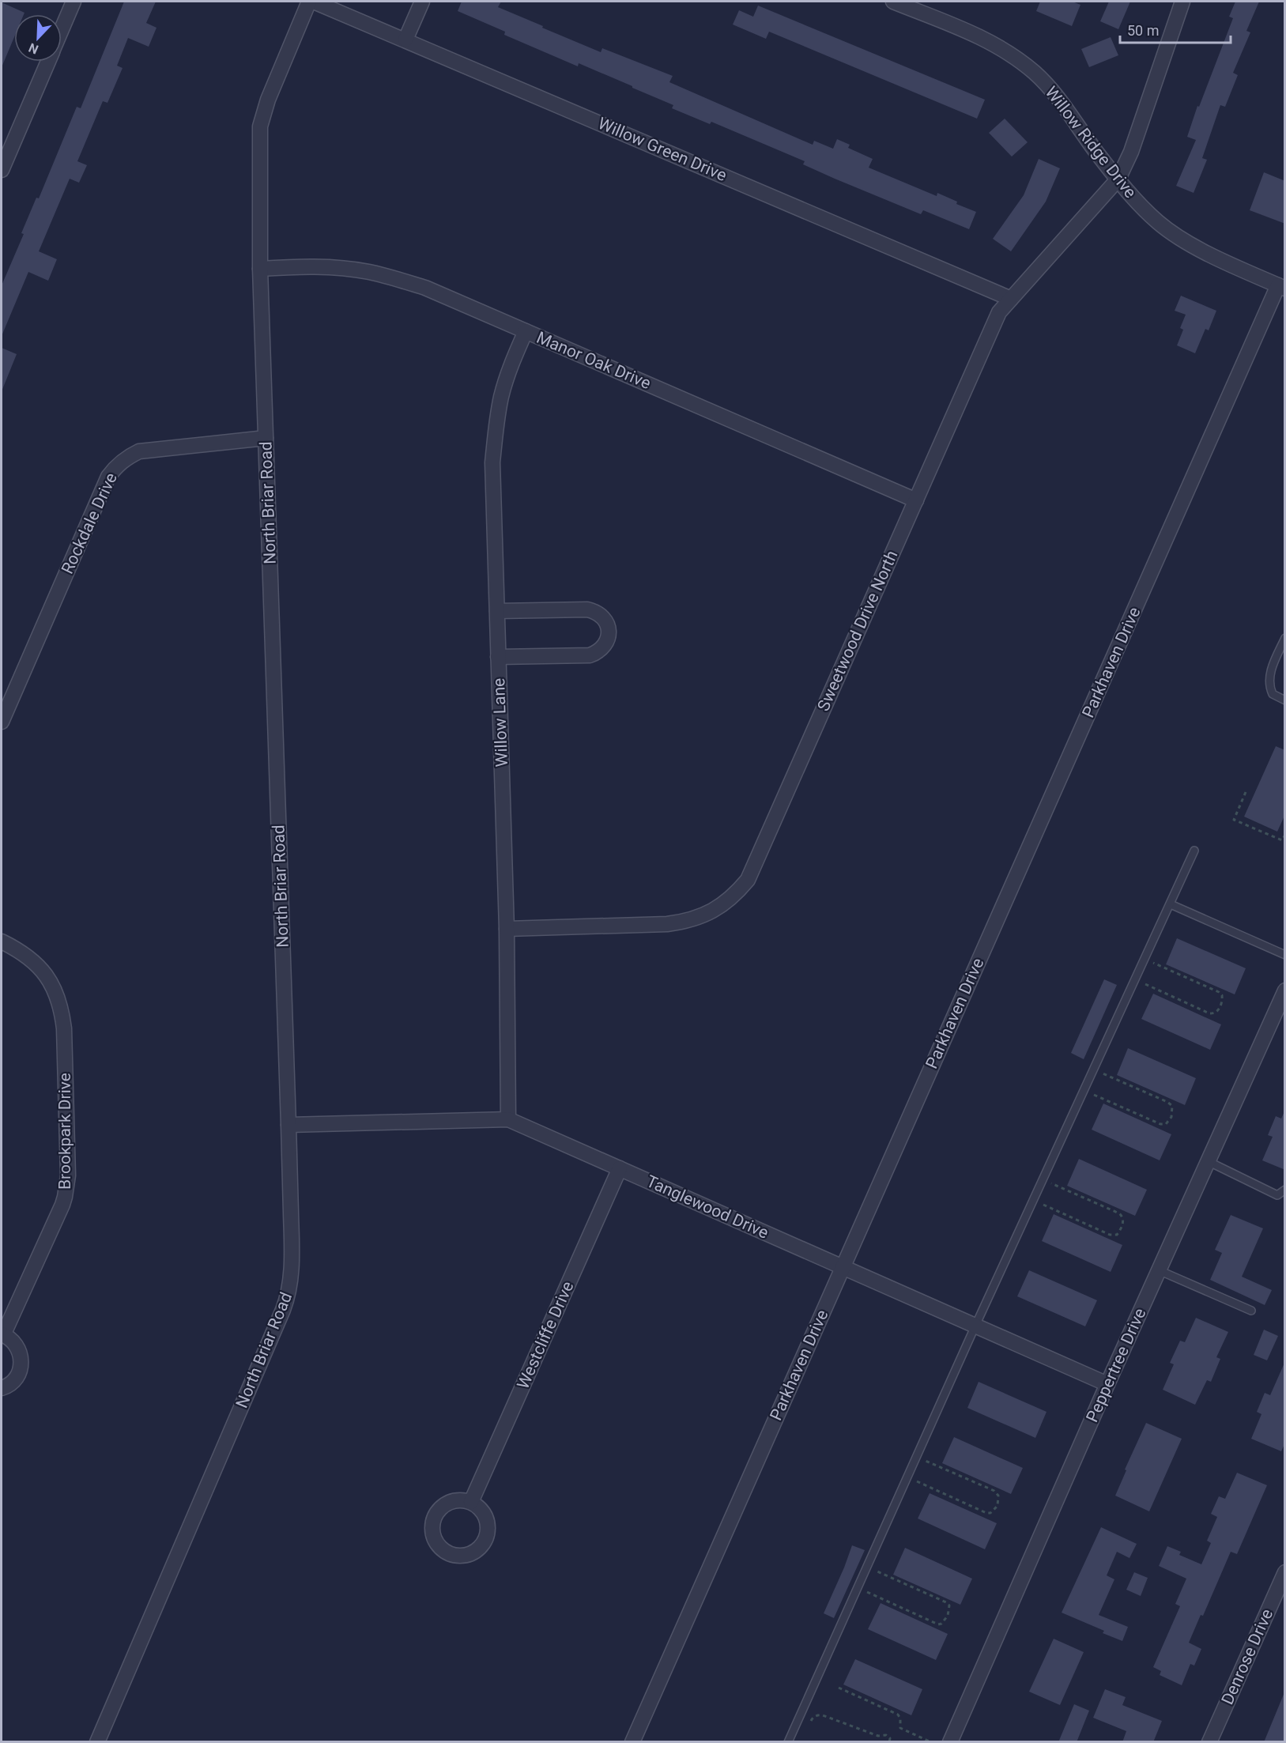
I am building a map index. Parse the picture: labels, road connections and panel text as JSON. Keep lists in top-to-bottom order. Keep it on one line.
{"streets":{"street":["Willow Ridge Drive","Willow Green Drive","Manor Oak Drive","North Briar Road","Rockdale Drive","Sweetwood Drive North","Parkhaven Drive","Willow Lane","Brookpark Drive","Tanglewood Drive","Westcliffe Drive","Peppertree Drive","Denrose Drive"]},"crossings":[["Willow Ridge Drive","Sweetwood Drive North"],["Willow Ridge Drive","Parkhaven Drive"],["Willow Green Drive","Sweetwood Drive North"],["Manor Oak Drive","North Briar Road"],["Manor Oak Drive","Sweetwood Drive North"],["Manor Oak Drive","Willow Lane"],["North Briar Road","Rockdale Drive"],["North Briar Road","Tanglewood Drive"],["Sweetwood Drive North","Willow Lane"],["Parkhaven Drive","Tanglewood Drive"],["Willow Lane","Tanglewood Drive"],["Tanglewood Drive","Westcliffe Drive"],["Tanglewood Drive","Peppertree Drive"]],"scale_bar":"50 m","north":"bottom left"}
